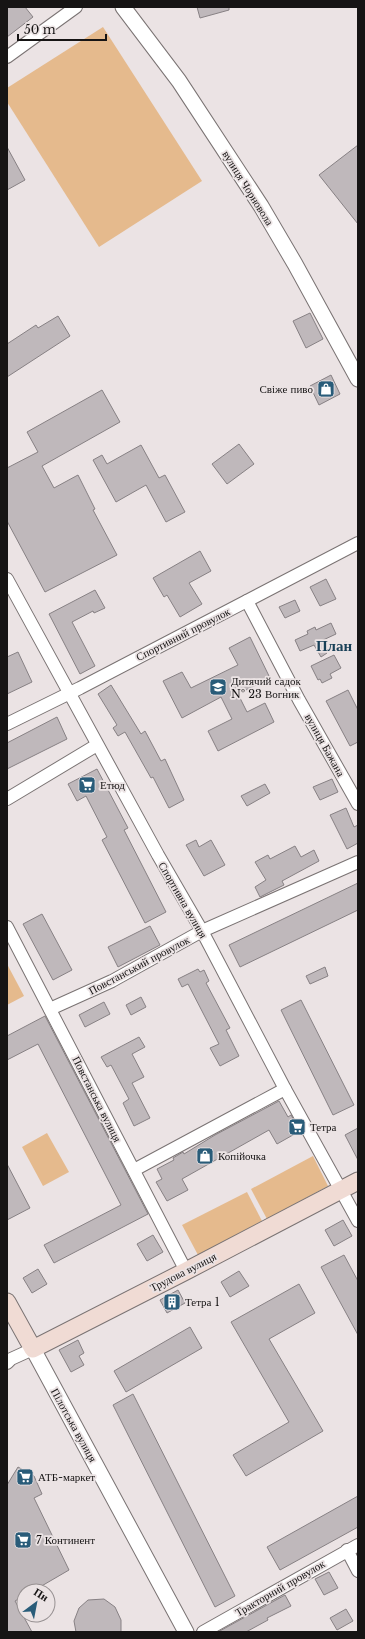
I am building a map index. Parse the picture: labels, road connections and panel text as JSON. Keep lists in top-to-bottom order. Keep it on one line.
{"streets":{"main road":["Трудова вулиця","Пілотська вулиця"],"street":["вулиця Чорновола","Спортивний провулок","вулиця Бажана","Спортивна вулиця","Повстанський провулок","Повстанська вулиця","Тракторний провулок"]},"crossings":[["Спортивний провулок","вулиця Бажана"],["Спортивний провулок","Спортивна вулиця"],["Спортивна вулиця","Повстанський провулок"],["Спортивна вулиця","Трудова вулиця"],["Повстанський провулок","Повстанська вулиця"],["Повстанська вулиця","Трудова вулиця"],["Трудова вулиця","Пілотська вулиця"]],"districts":["План"],"places":{"shop":["Свіже пиво","Копійочка"],"school or university":["Дитячий садок № 23 Вогник"],"supermarket":["Етюд","Тетра","АТБ-маркет","7 Континент"],"building":["Тетра 1"]},"scale_bar":"50 m","north":"top right"}
